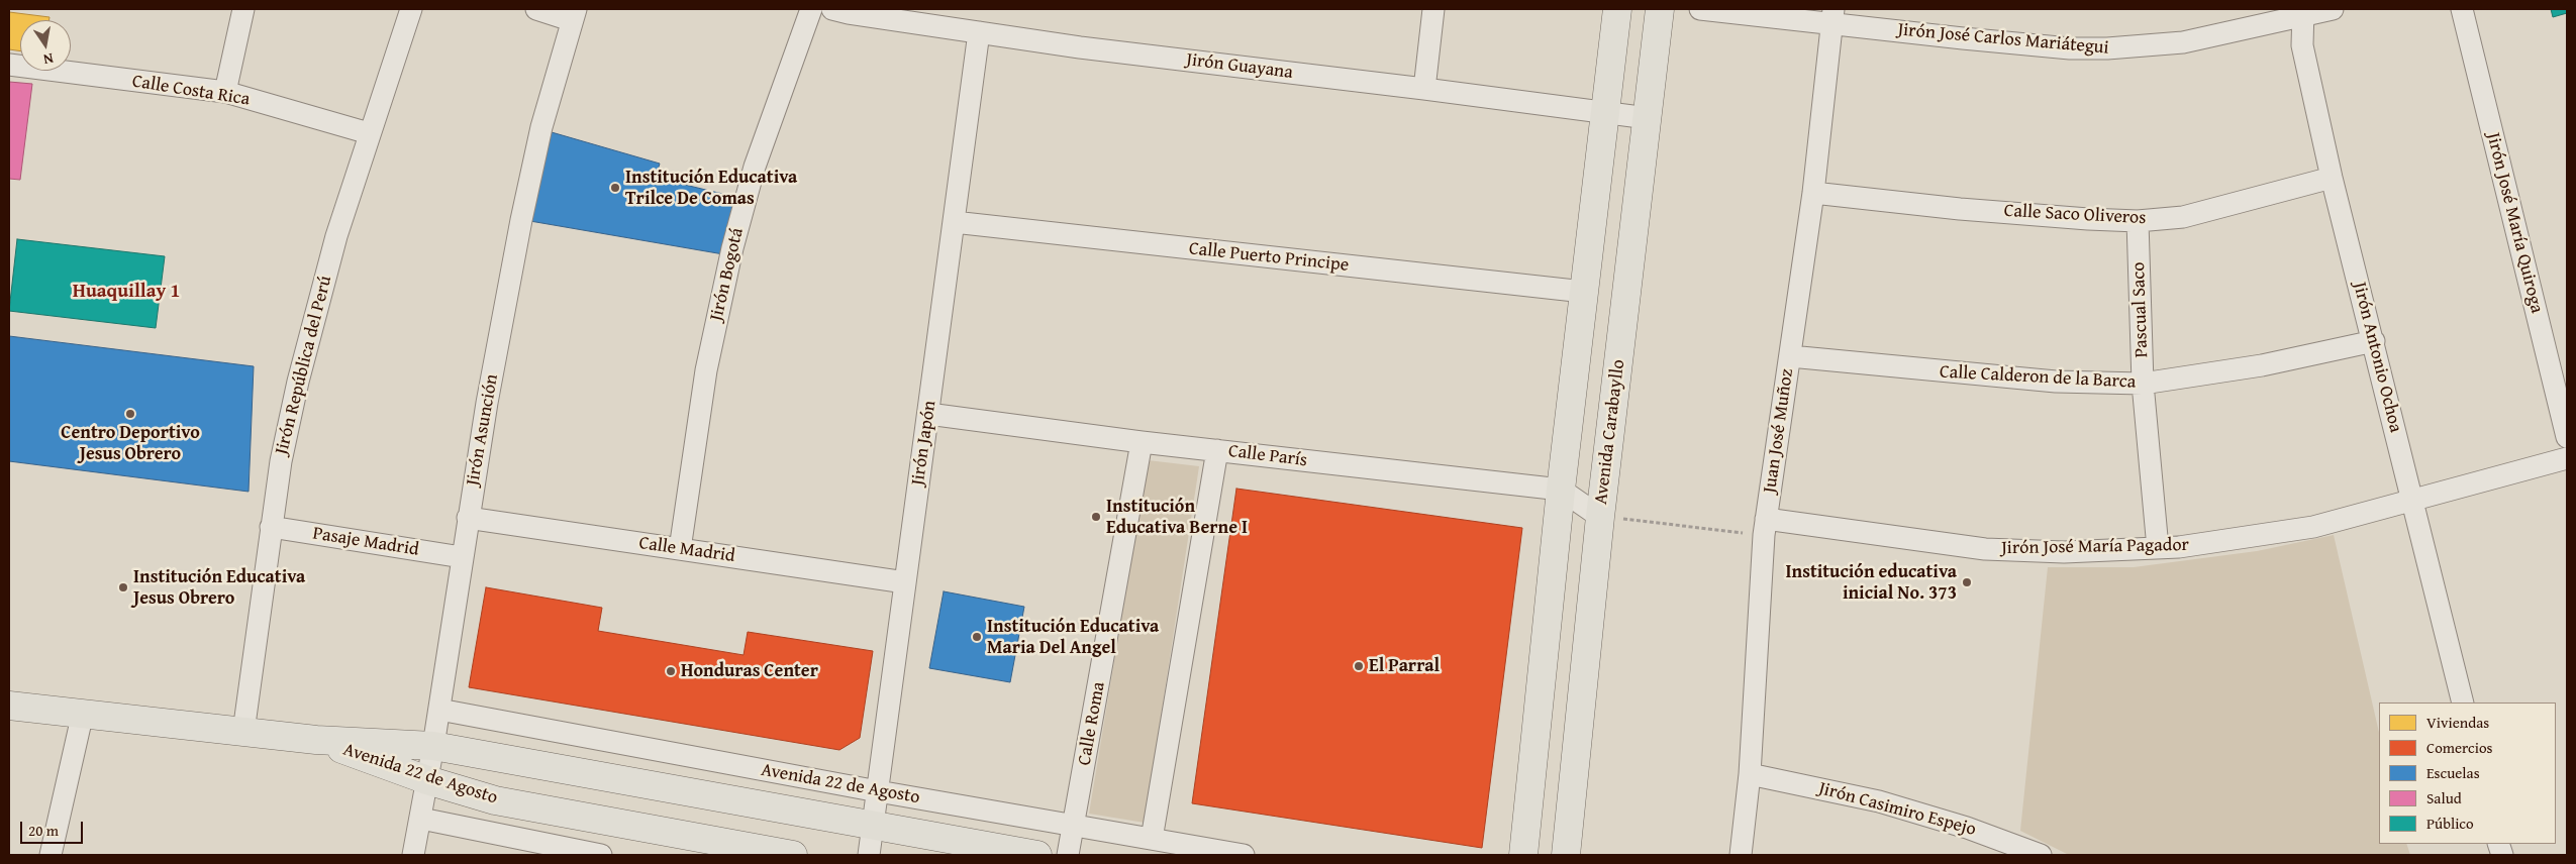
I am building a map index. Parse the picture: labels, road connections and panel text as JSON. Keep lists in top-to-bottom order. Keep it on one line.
{"streets":{"main road":["Avenida Carabayllo","Avenida 22 de Agosto"],"street":["Jirón José Carlos Mariátegui","Jirón Guayana","Calle Costa Rica","Calle Saco Oliveros","Jirón José María Quiroga","Calle Puerto Principe","Jirón Bogotá","Pascual Saco","Jirón Antonio Ochoa","Jirón República del Perú","Calle Calderon de la Barca","Jirón Asunción","Juan José Muñoz","Jirón Japón","Calle París","Pasaje Madrid","Jirón José María Pagador","Calle Madrid","Calle Roma","Jirón Casimiro Espejo"]},"crossings":[["Jirón José Carlos Mariátegui","Jirón Antonio Ochoa"],["Jirón José Carlos Mariátegui","Juan José Muñoz"],["Jirón Guayana","Avenida Carabayllo"],["Jirón Guayana","Jirón Japón"],["Calle Costa Rica","Jirón República del Perú"],["Calle Saco Oliveros","Pascual Saco"],["Calle Saco Oliveros","Jirón Antonio Ochoa"],["Calle Saco Oliveros","Juan José Muñoz"],["Calle Puerto Principe","Jirón Japón"],["Jirón Bogotá","Calle Madrid"],["Pascual Saco","Calle Calderon de la Barca"],["Pascual Saco","Jirón José María Pagador"],["Jirón Antonio Ochoa","Calle Calderon de la Barca"],["Jirón Antonio Ochoa","Jirón José María Pagador"],["Jirón República del Perú","Pasaje Madrid"],["Jirón República del Perú","Avenida 22 de Agosto"],["Calle Calderon de la Barca","Juan José Muñoz"],["Jirón Asunción","Pasaje Madrid"],["Jirón Asunción","Calle Madrid"],["Jirón Asunción","Avenida 22 de Agosto"],["Juan José Muñoz","Jirón José María Pagador"],["Juan José Muñoz","Jirón Casimiro Espejo"],["Avenida Carabayllo","Calle París"],["Jirón Japón","Calle París"],["Jirón Japón","Calle Madrid"],["Jirón Japón","Avenida 22 de Agosto"],["Calle París","Calle Roma"],["Calle Roma","Avenida 22 de Agosto"]],"districts":["Huaquillay 1"],"places":["Institución Educativa Trilce De Comas","Centro Deportivo Jesus Obrero","Institución Educativa Berne I","Institución educativa inicial No. 373","Institución Educativa Jesus Obrero","Institución Educativa Maria Del Angel","El Parral","Honduras Center"],"legend":["Viviendas","Comercios","Escuelas","Salud","Público"],"scale_bar":"20 m","north":"bottom"}
